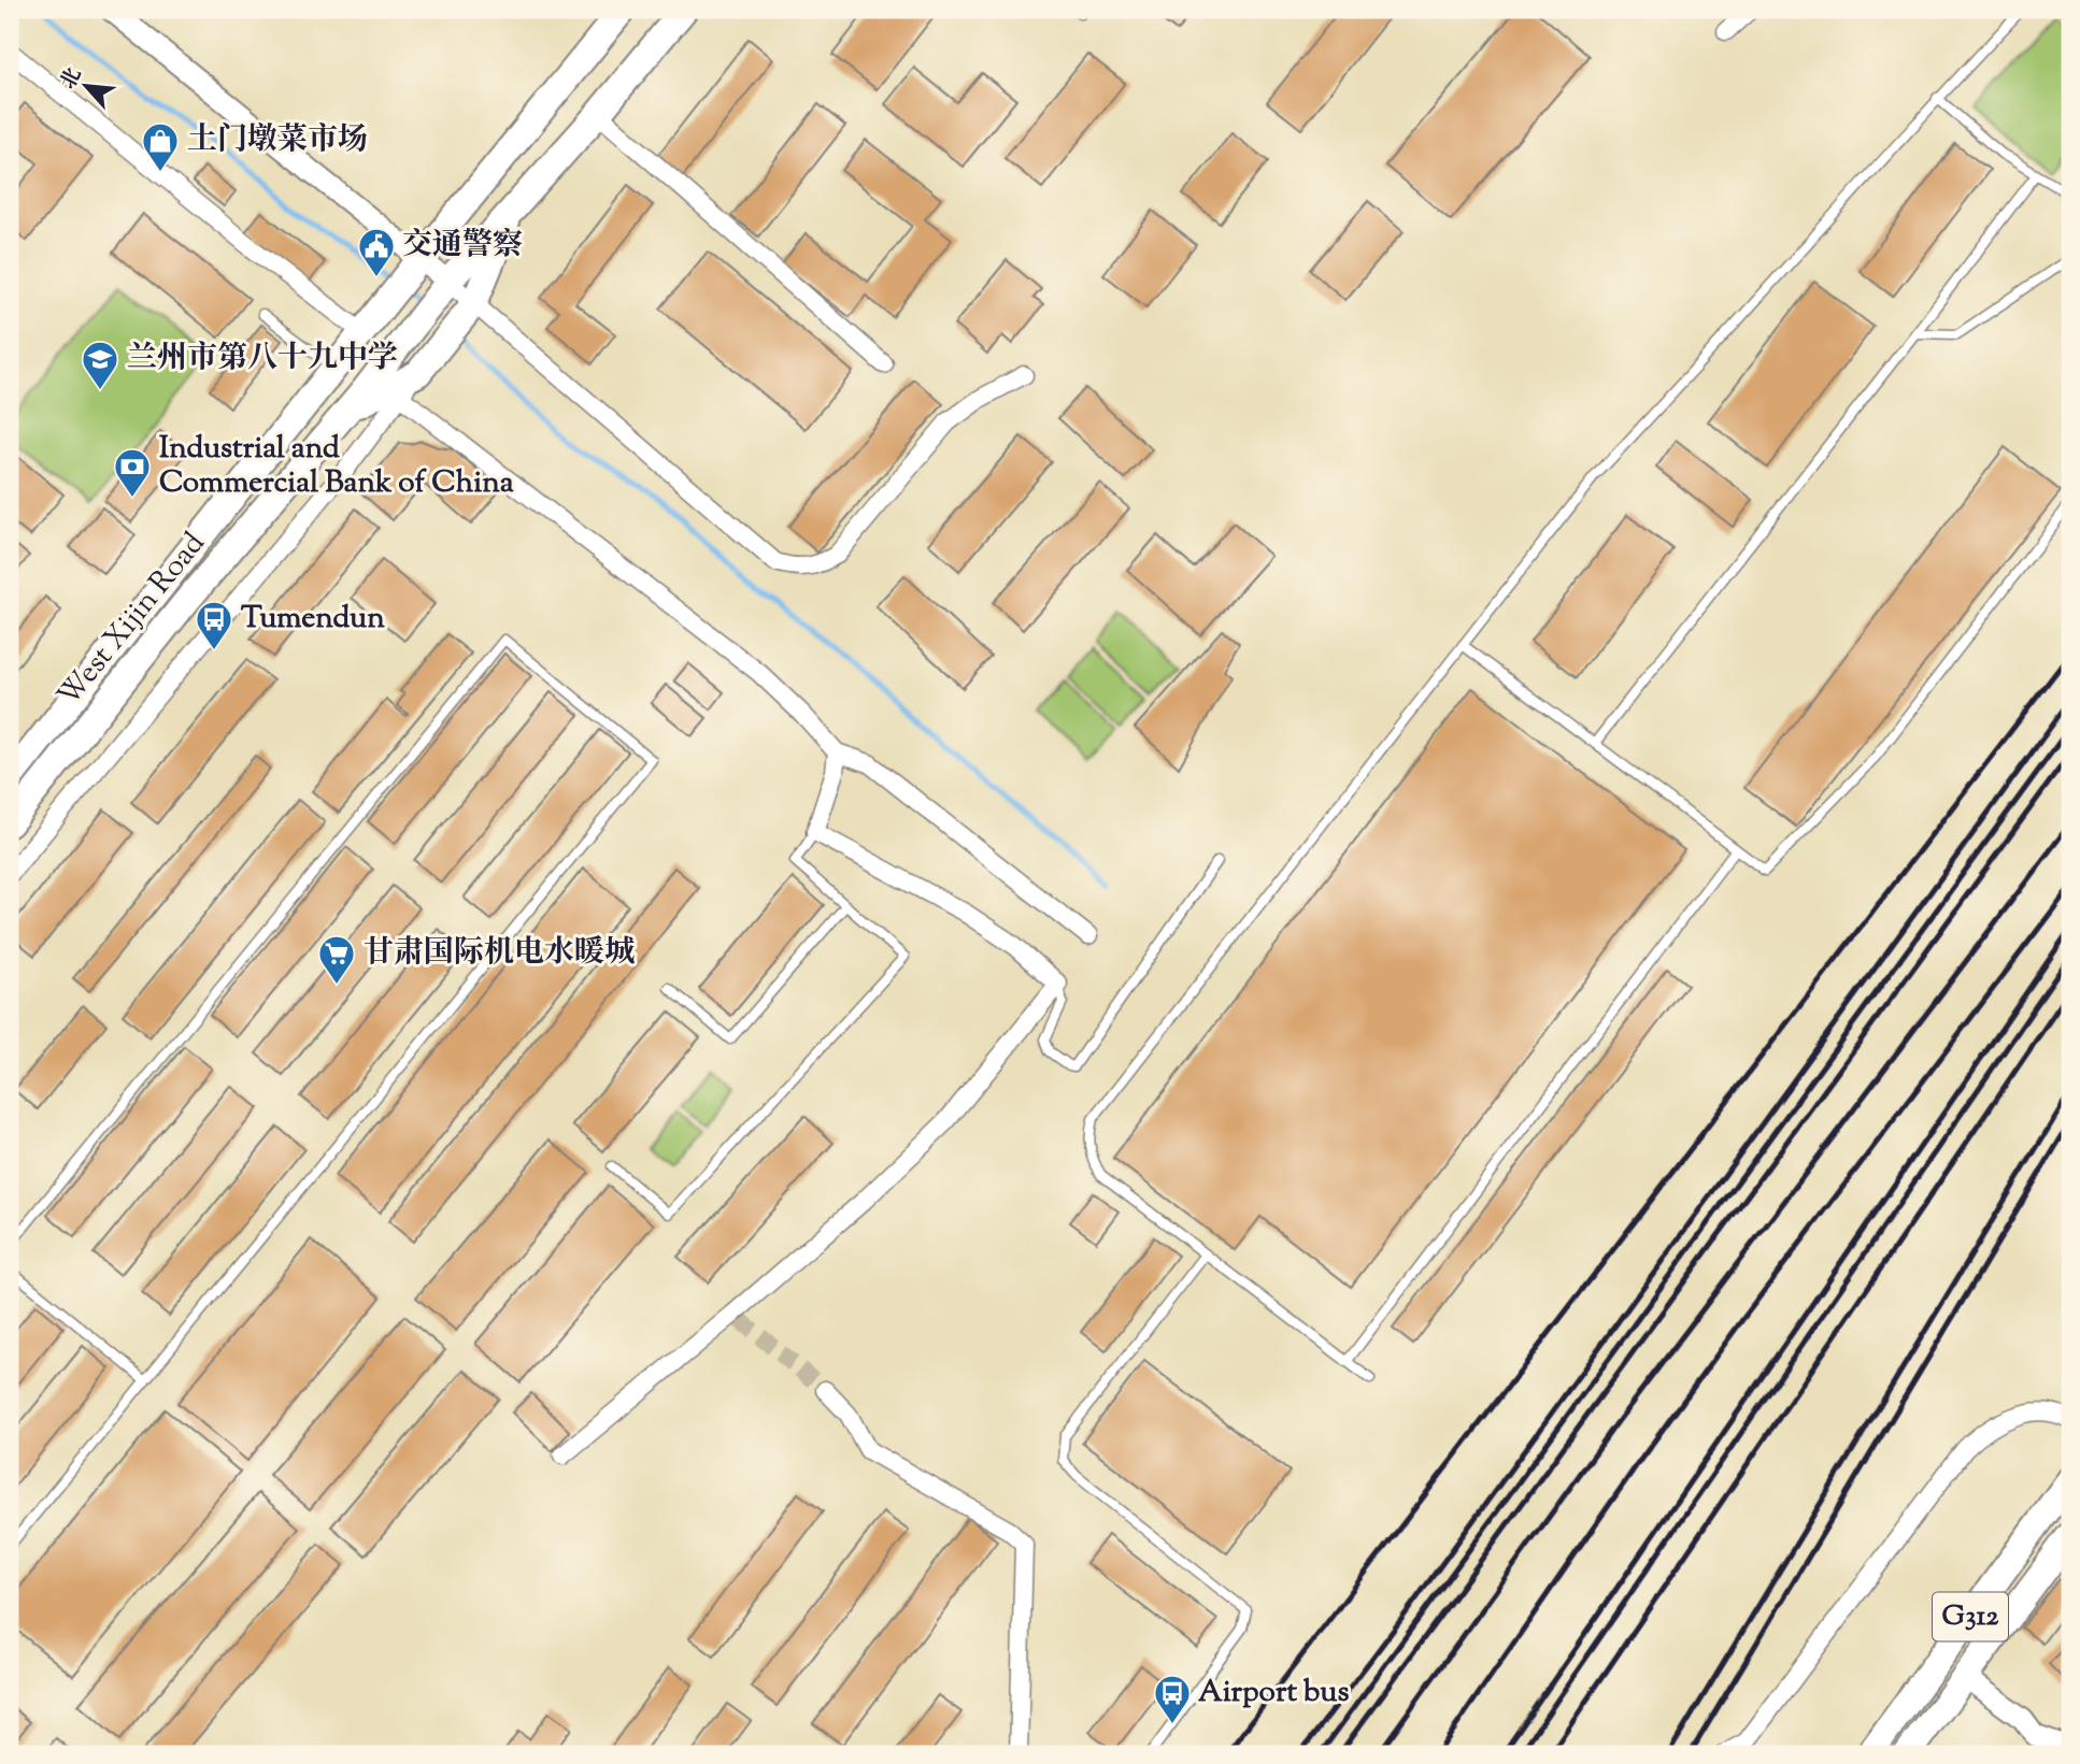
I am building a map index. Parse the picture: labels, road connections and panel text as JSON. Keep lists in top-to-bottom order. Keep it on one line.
{"streets":{"main road":["West Xijin Road","G312"]},"places":{"shop":["土门墩菜市场"],"public building":["交通警察"],"school or university":["兰州市第八十九中学"],"bank":["Industrial and Commercial Bank of China"],"bus stop":["Tumendun","Airport bus"],"supermarket":["甘肃国际机电水暖城"]},"north":"top left"}
